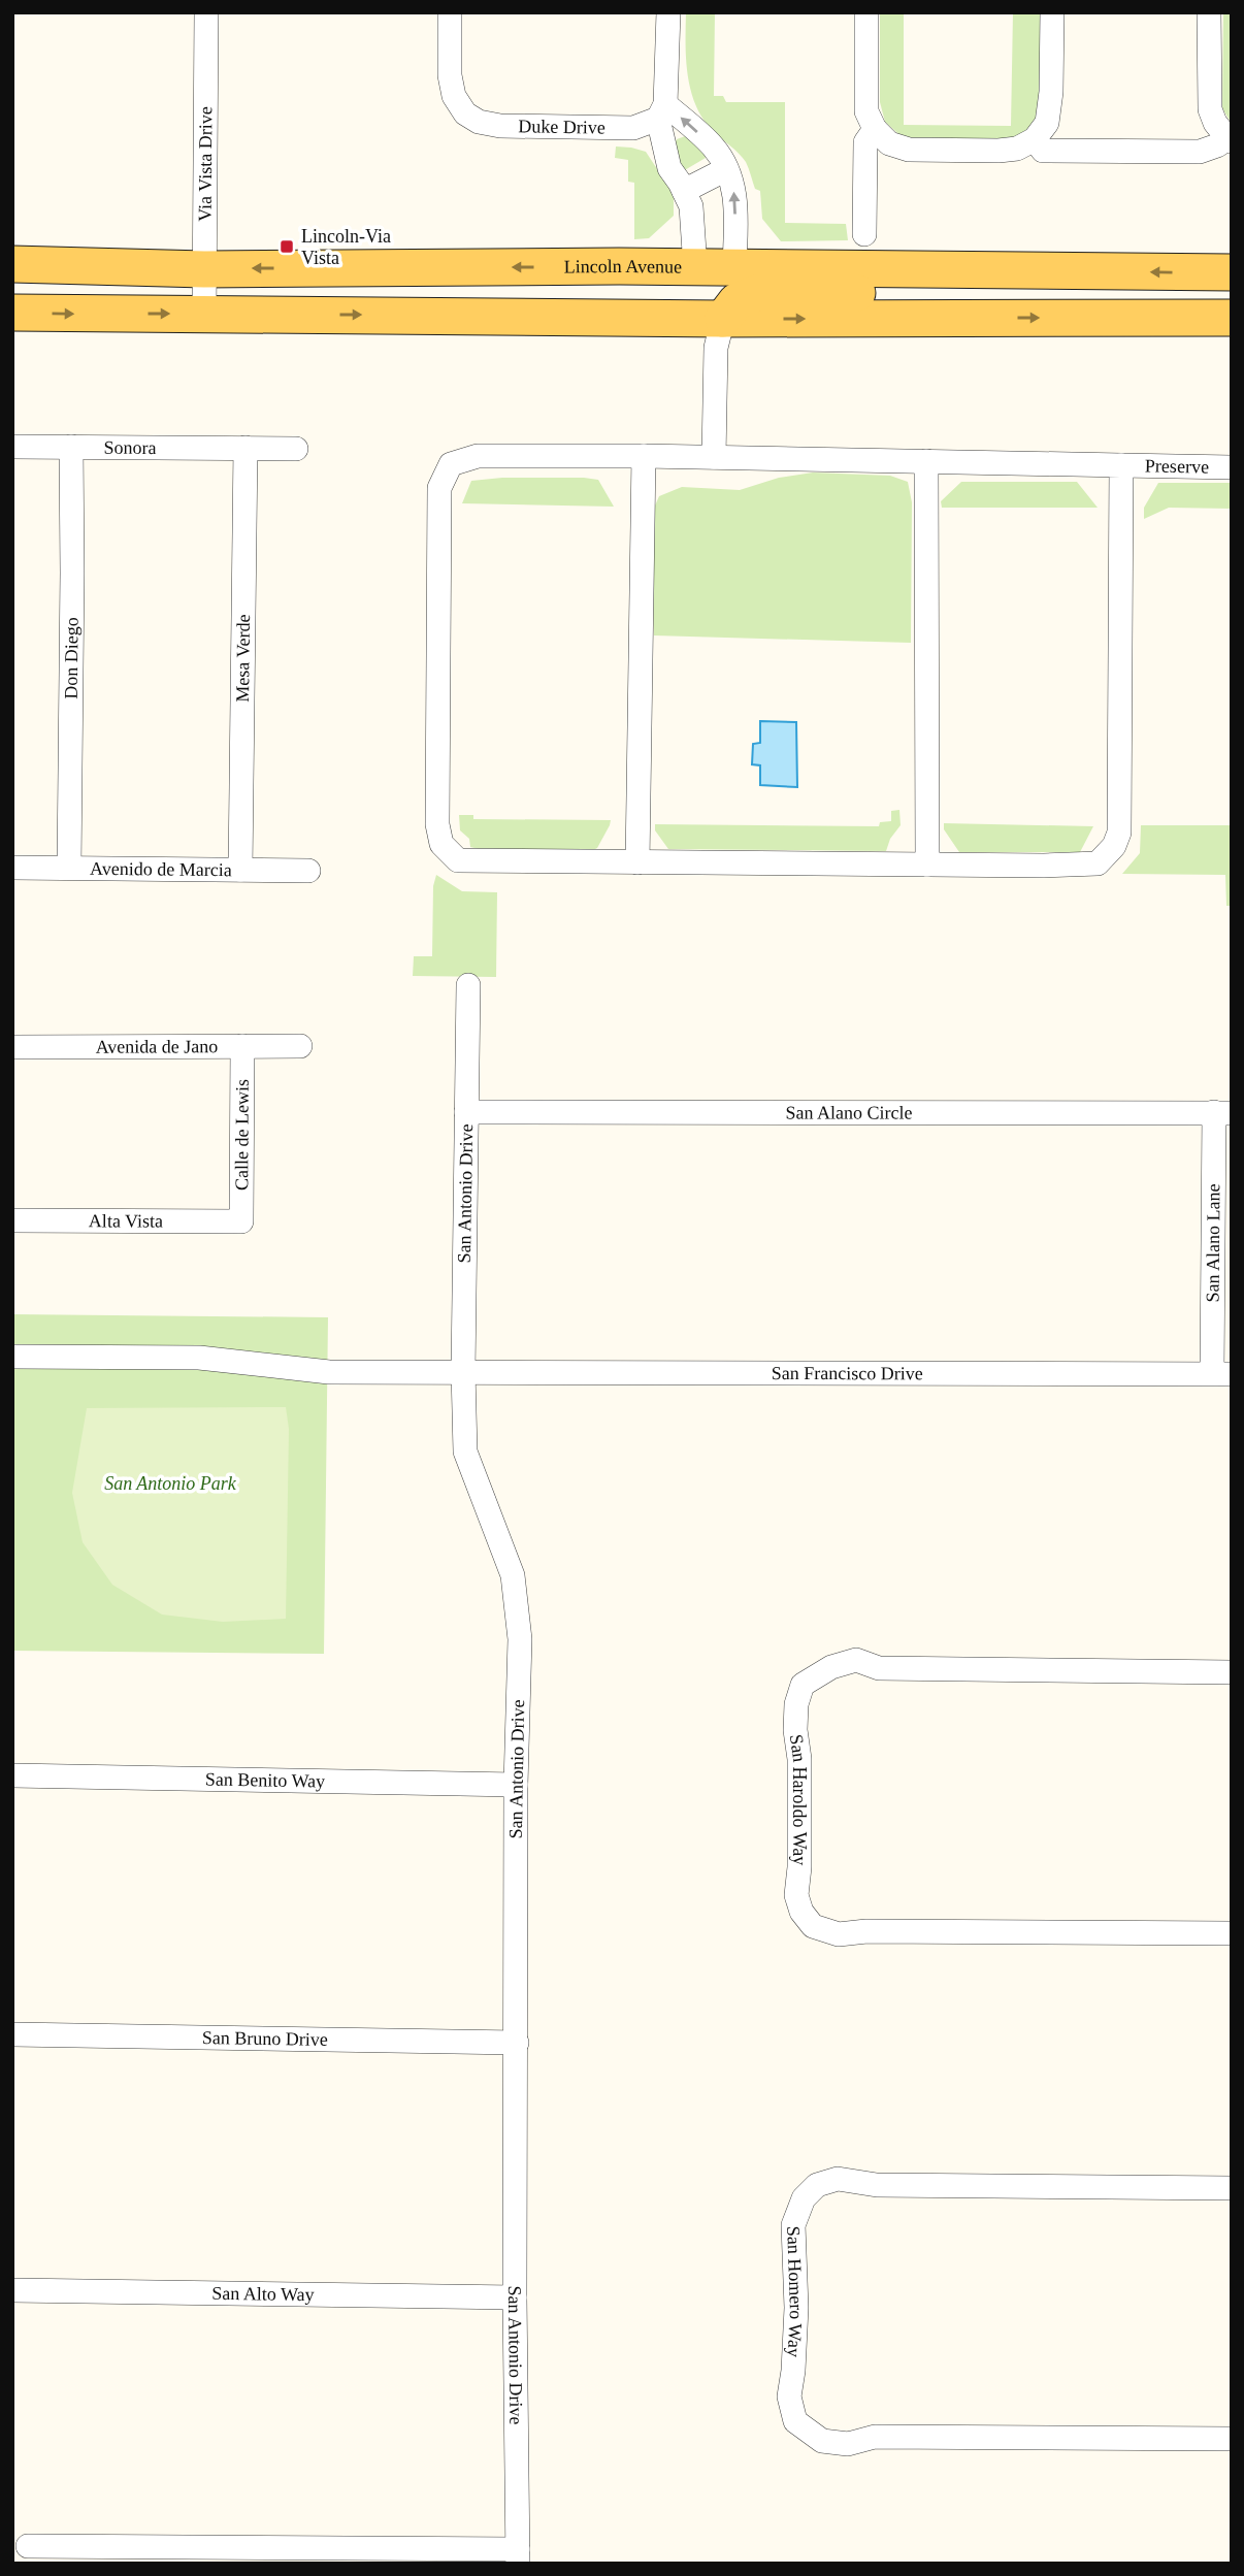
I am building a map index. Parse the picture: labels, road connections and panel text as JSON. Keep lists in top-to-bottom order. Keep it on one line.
{"streets":{"main road":["Lincoln Avenue"],"street":["Duke Drive","Via Vista Drive","Sonora","Preserve","Don Diego","Mesa Verde","Avenido de Marcia","Avenida de Jano","San Alano Circle","Calle de Lewis","San Antonio Drive","Alta Vista","San Alano Lane","San Francisco Drive","San Benito Way","San Haroldo Way","San Bruno Drive","San Homero Way","San Alto Way"]},"crossings":[["Via Vista Drive","Lincoln Avenue"],["Sonora","Don Diego"],["Sonora","Mesa Verde"],["Don Diego","Avenido de Marcia"],["Mesa Verde","Avenido de Marcia"],["Avenida de Jano","Calle de Lewis"],["San Alano Circle","San Antonio Drive"],["San Alano Circle","San Alano Lane"],["Calle de Lewis","Alta Vista"],["San Antonio Drive","San Francisco Drive"],["San Antonio Drive","San Benito Way"],["San Antonio Drive","San Bruno Drive"],["San Antonio Drive","San Alto Way"],["San Alano Lane","San Francisco Drive"]],"parks":["San Antonio Park"],"places":{"transit":["Lincoln-Via Vista"]}}
